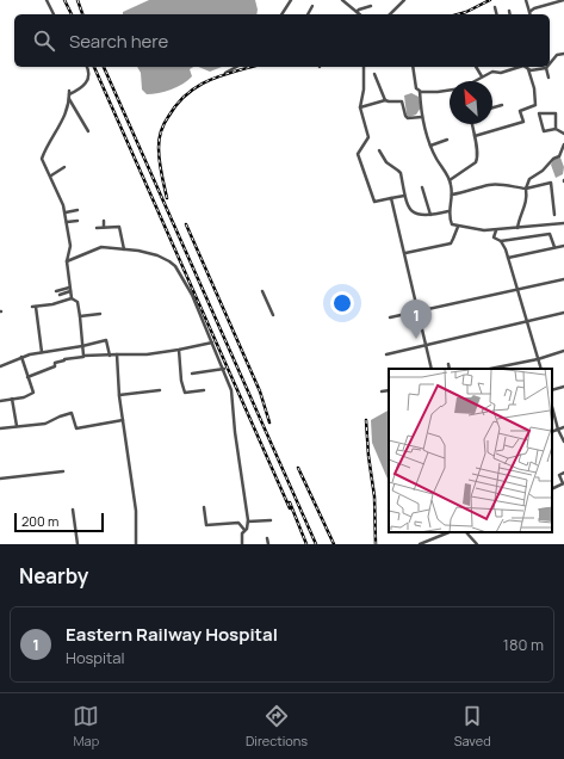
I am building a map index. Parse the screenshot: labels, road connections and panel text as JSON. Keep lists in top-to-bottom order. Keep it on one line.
{"scale_bar":"200 m","north":"top left","page":{"search":"Search here","pins":"1","scale":"200 m","heading":"Nearby","list":[{"mark":"1","name":"Eastern Railway Hospital","note":"Hospital","value":"180 m"}],"nav":["Map","Directions","Saved"]}}
